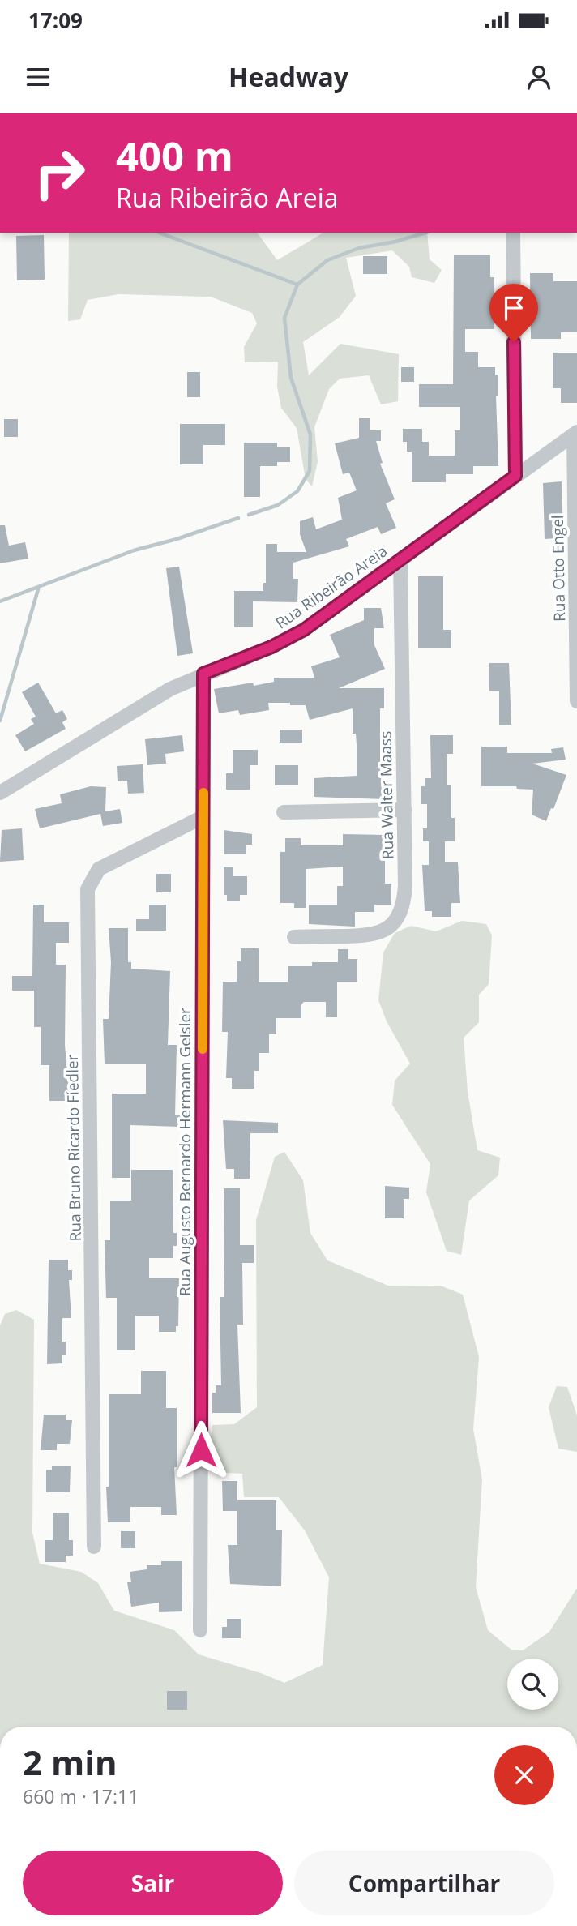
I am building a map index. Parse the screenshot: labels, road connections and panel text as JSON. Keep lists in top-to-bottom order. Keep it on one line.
{"streets":{"street":["Rua Otto Engel","Rua Ribeirão Areia","Rua Walter Maass","Rua Bruno Ricardo Fiedler","Rua Augusto Bernardo Hermann Geisler"]},"crossings":[["Rua Otto Engel","Rua Ribeirão Areia"],["Rua Ribeirão Areia","Rua Walter Maass"],["Rua Ribeirão Areia","Rua Augusto Bernardo Hermann Geisler"],["Rua Bruno Ricardo Fiedler","Rua Augusto Bernardo Hermann Geisler"]],"page":{"status":"17:09","header":"Headway","turn":["400 m","Rua Ribeirão Areia"],"heading":["2 min","660 m · 17:11"],"buttons":["Sair","Compartilhar"]}}
